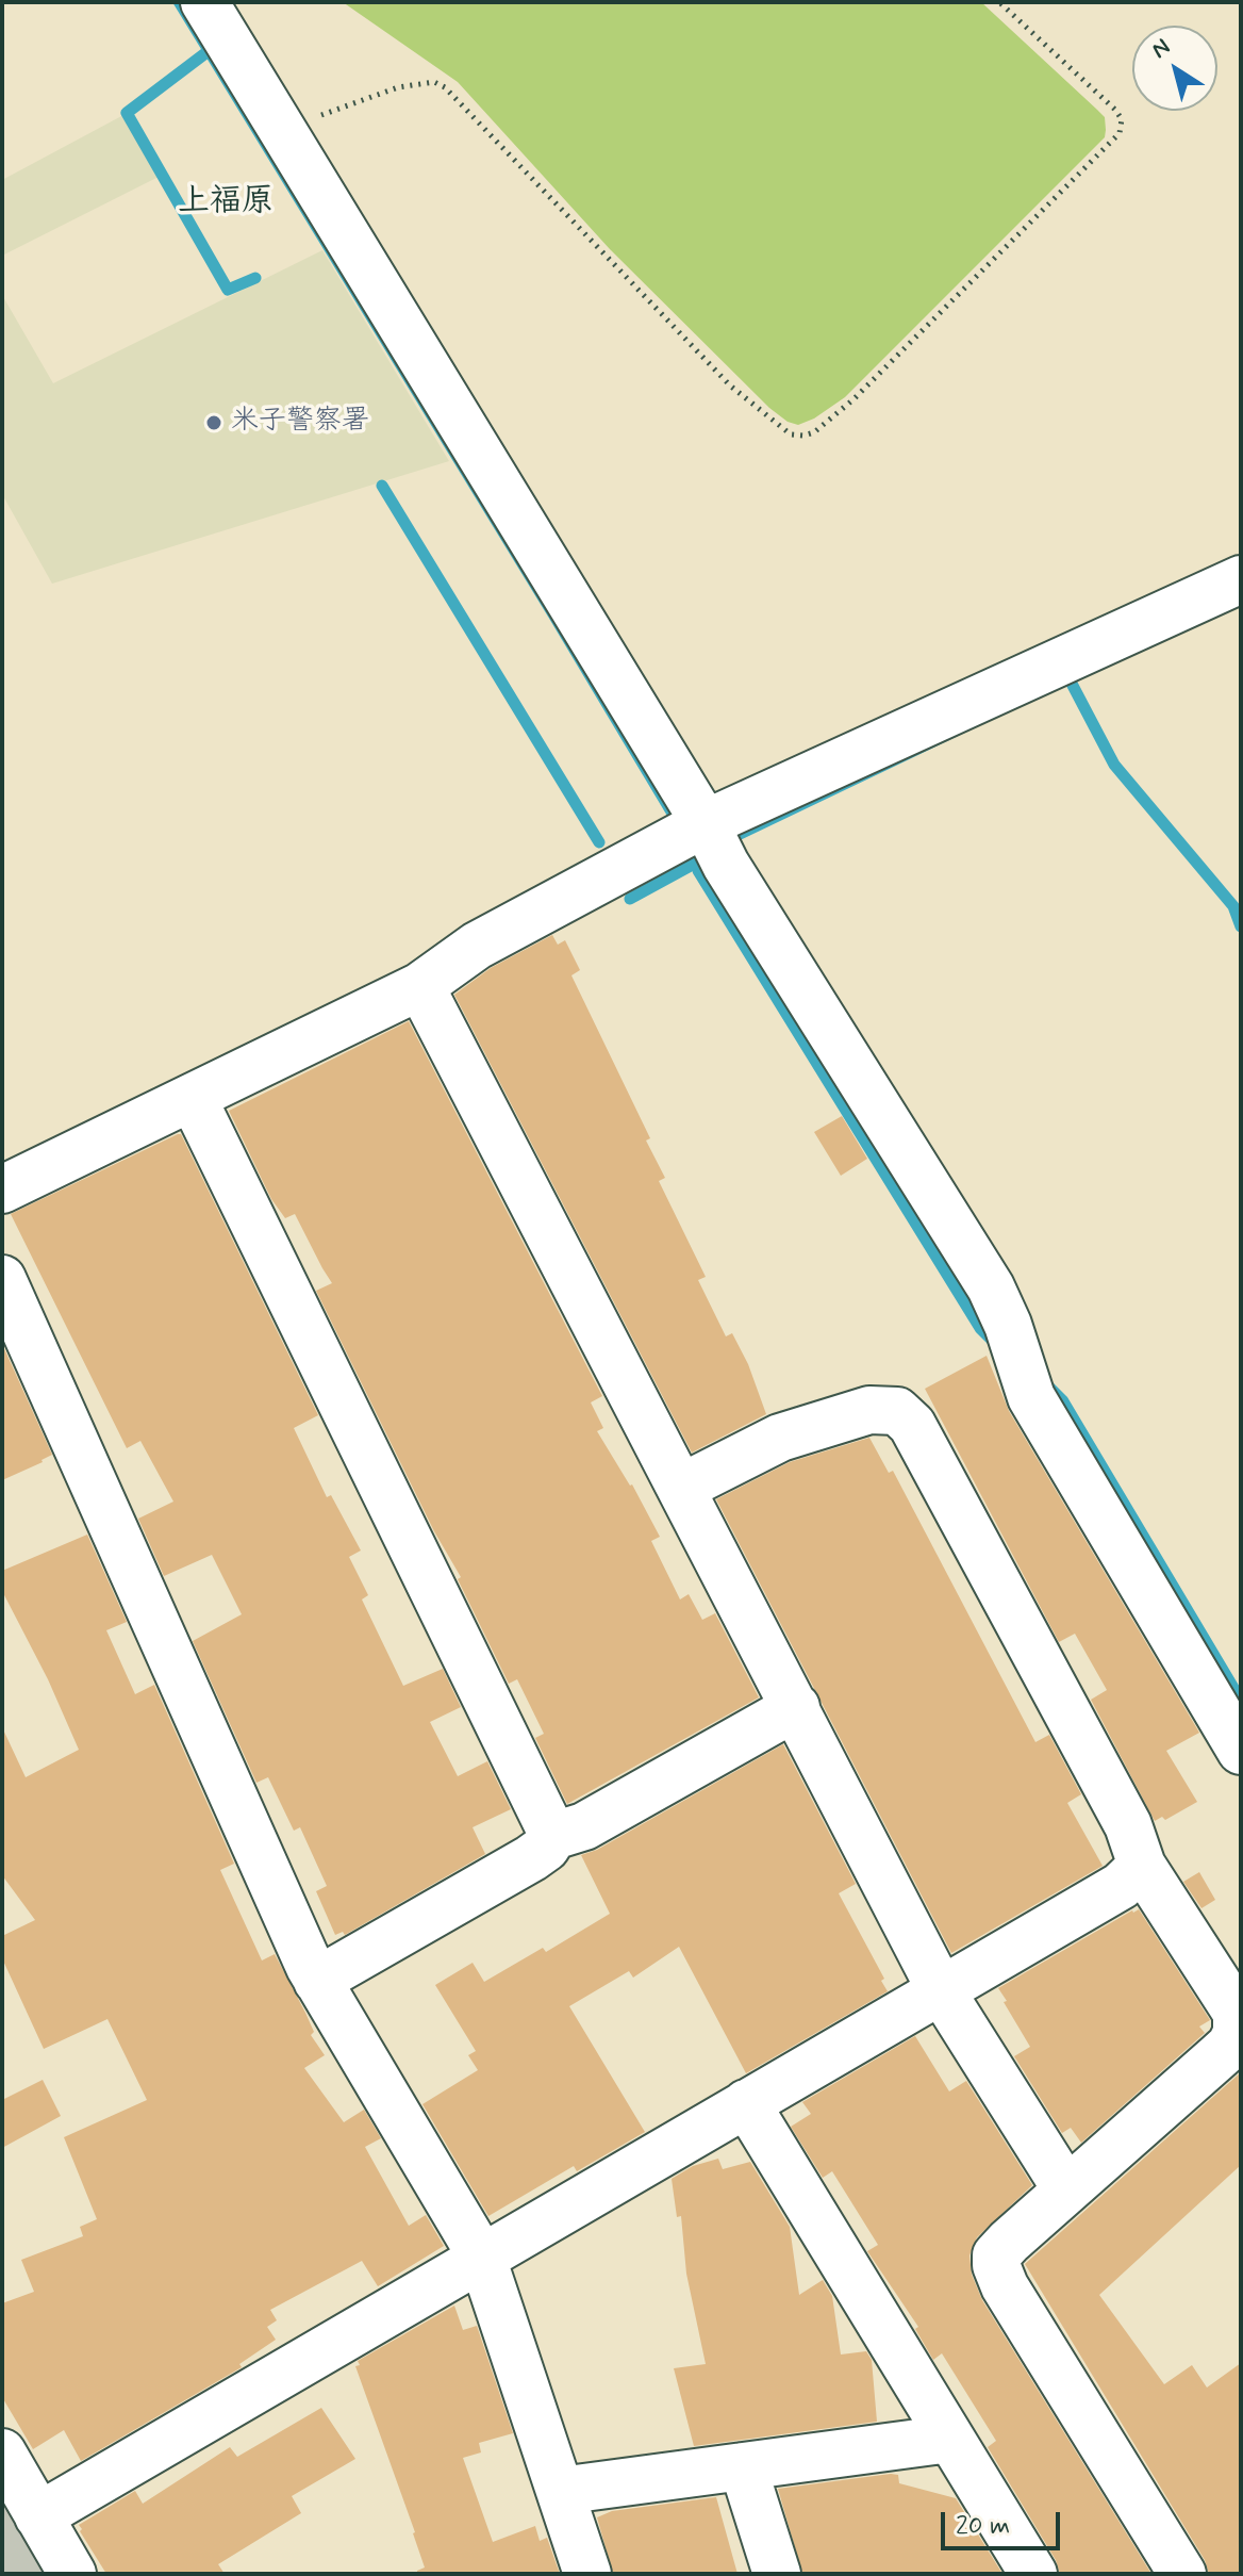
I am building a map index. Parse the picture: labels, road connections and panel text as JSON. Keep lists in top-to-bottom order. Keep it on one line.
{"districts":["上福原"],"places":["米子警察署"],"scale_bar":"20 m","north":"top left"}
